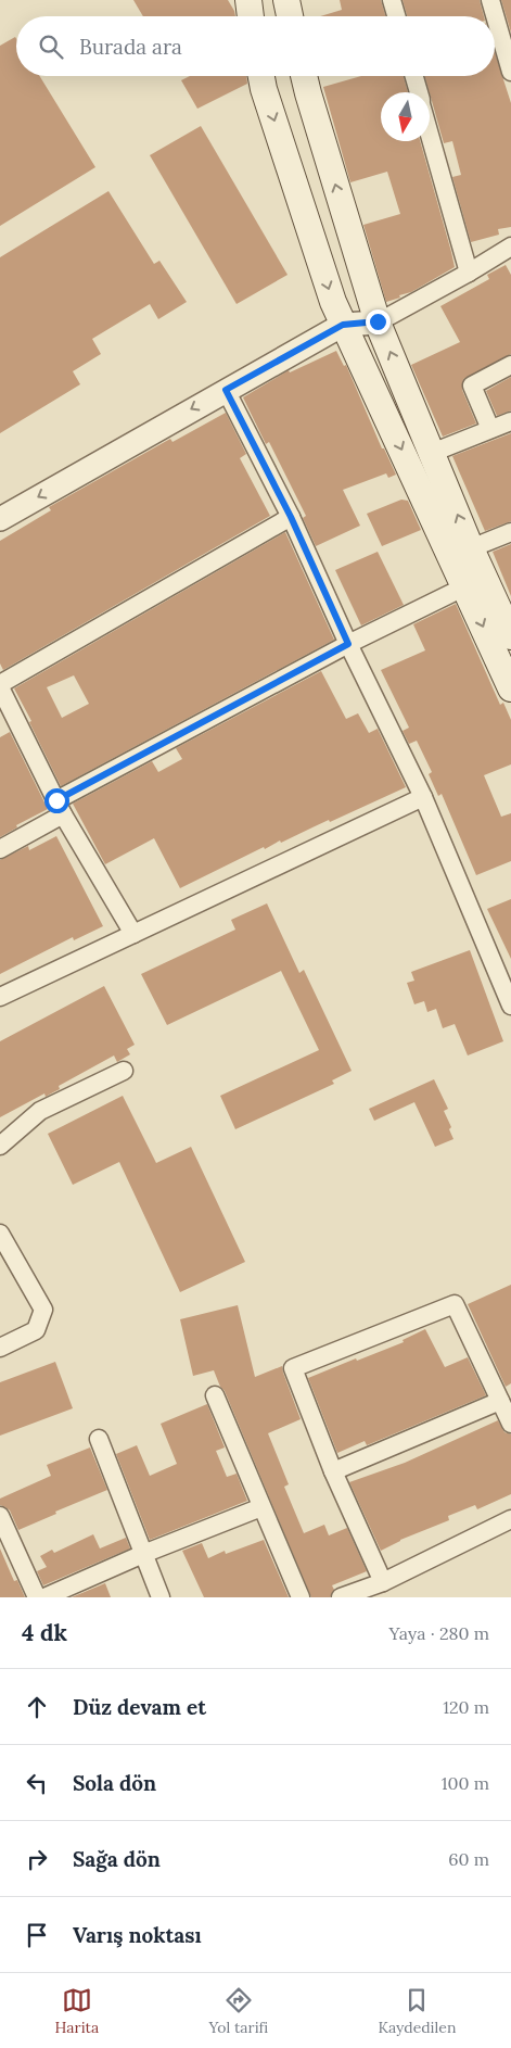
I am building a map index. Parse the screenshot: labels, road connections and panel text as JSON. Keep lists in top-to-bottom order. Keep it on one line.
{"north":"bottom","page":{"search":"Burada ara","heading":["4 dk","Yaya · 280 m"],"list":[["Düz devam et","120 m"],["Sola dön","100 m"],["Sağa dön","60 m"],"Varış noktası"],"nav":["Harita","Yol tarifi","Kaydedilen"]}}
